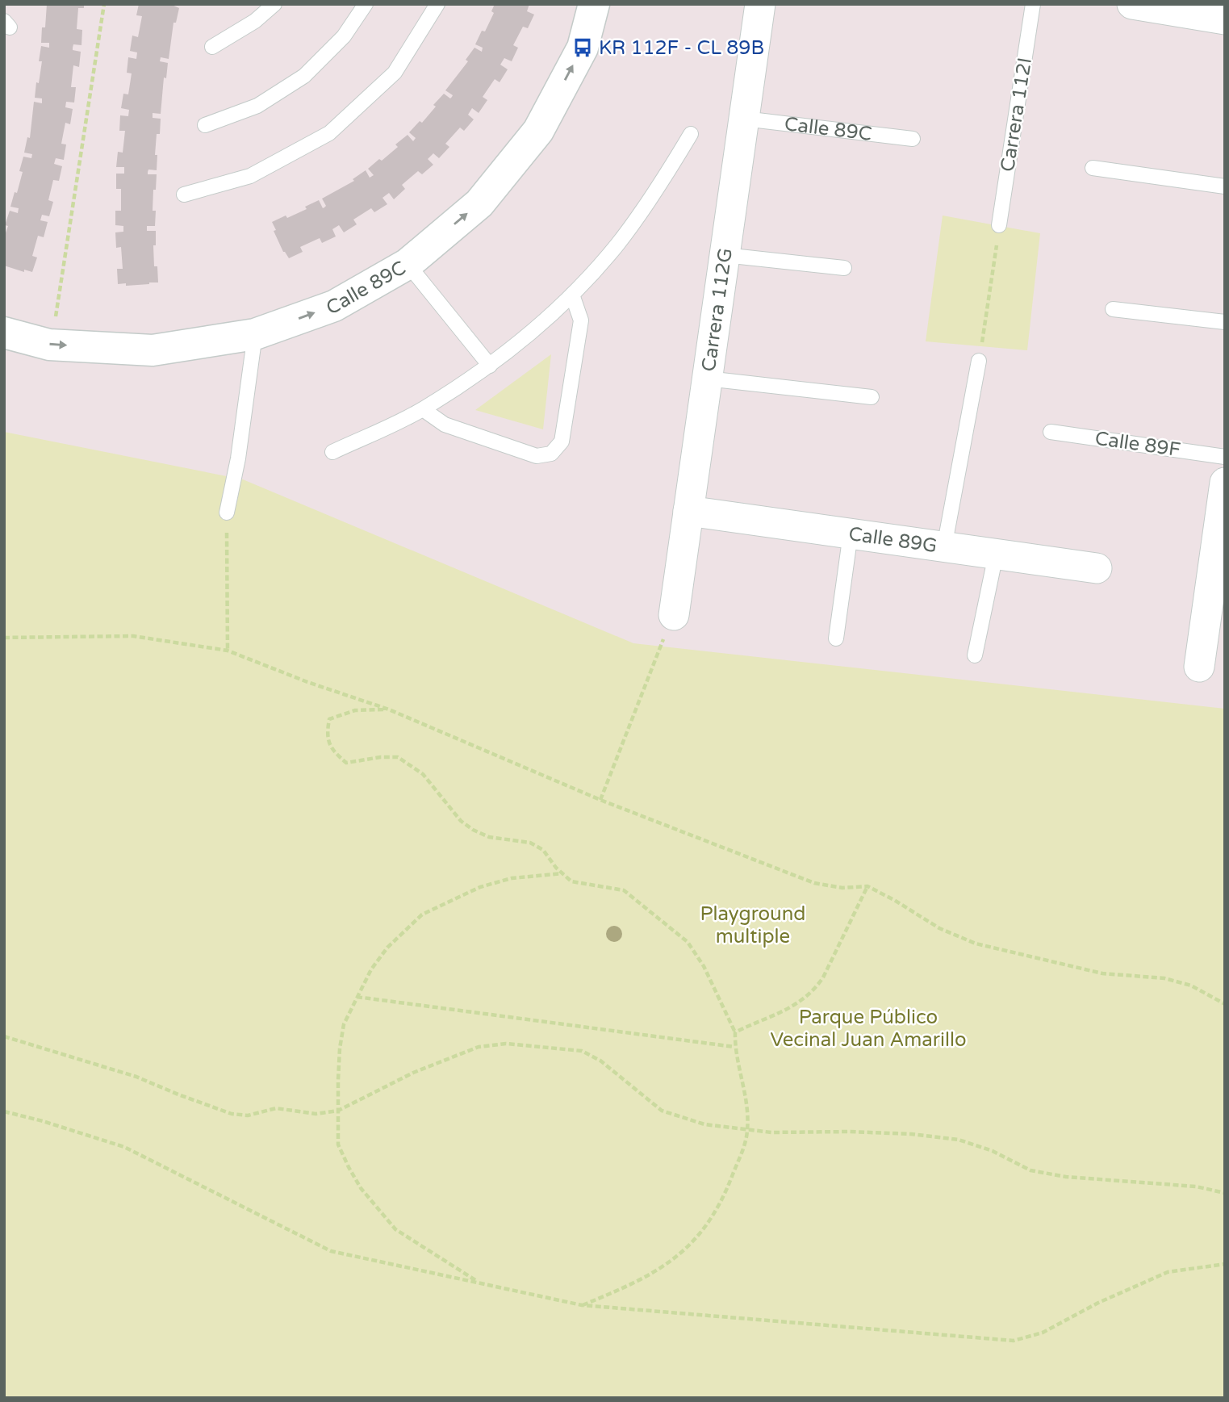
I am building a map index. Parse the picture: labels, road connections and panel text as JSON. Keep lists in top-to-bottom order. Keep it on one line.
{"streets":{"street":["Calle 89C","Carrera 112G","Calle 89G"],"lane":["Carrera 112I","Calle 89F"]},"crossings":[["Calle 89C","Carrera 112G"],["Carrera 112G","Calle 89G"]],"one_way":["Calle 89C"],"parks":["Playground multiple","Parque Público Vecinal Juan Amarillo"],"places":{"bus stop":["KR 112F - CL 89B"]}}
